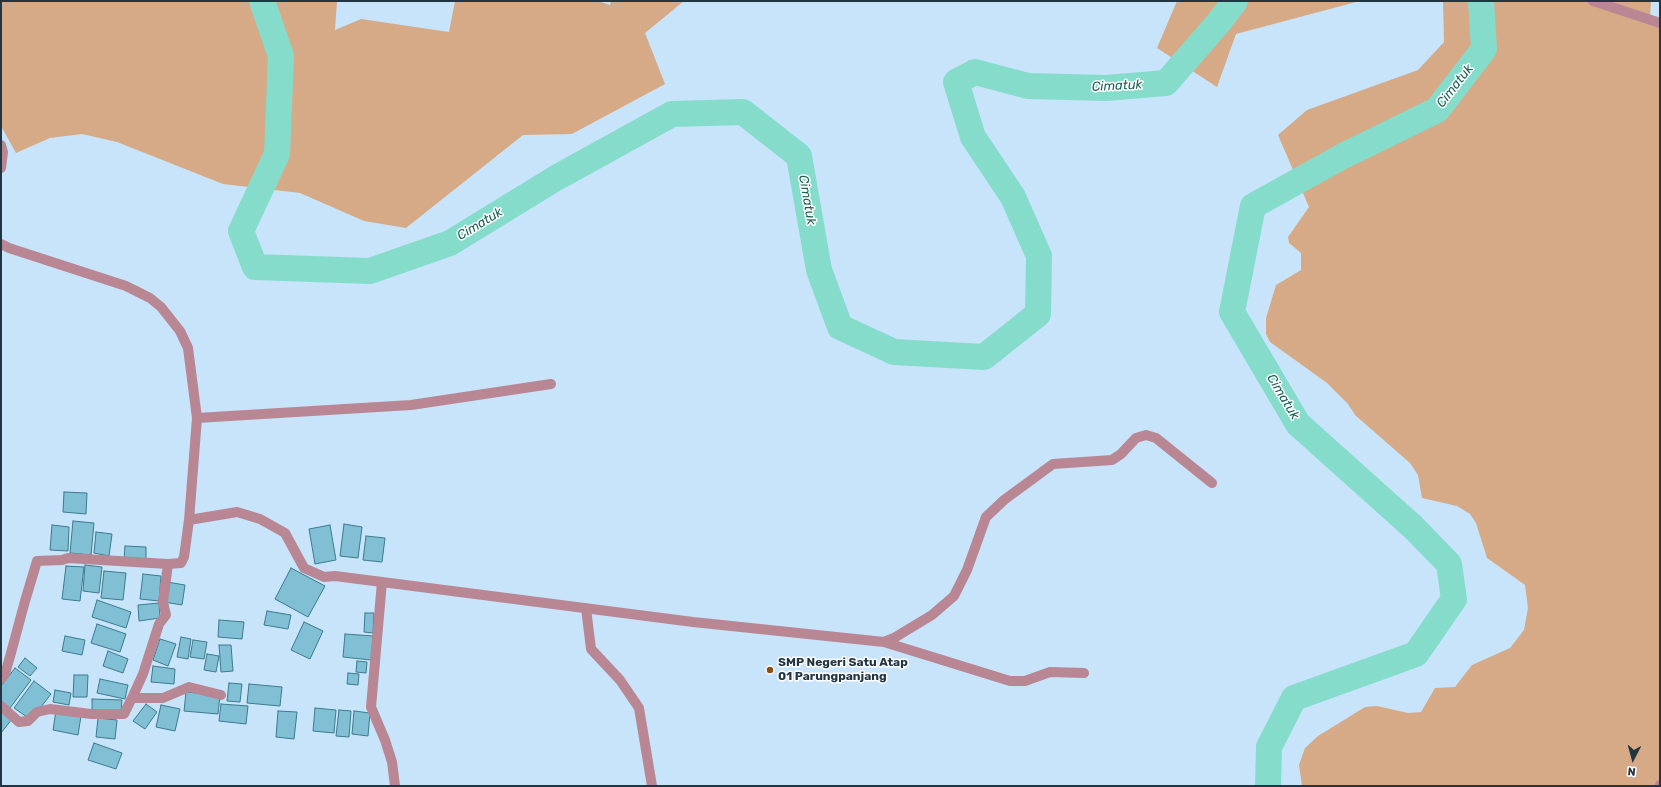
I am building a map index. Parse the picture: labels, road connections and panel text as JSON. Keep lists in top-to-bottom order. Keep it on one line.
{"water":["Cimatuk"],"places":["SMP Negeri Satu Atap 01 Parungpanjang"],"north":"bottom"}
